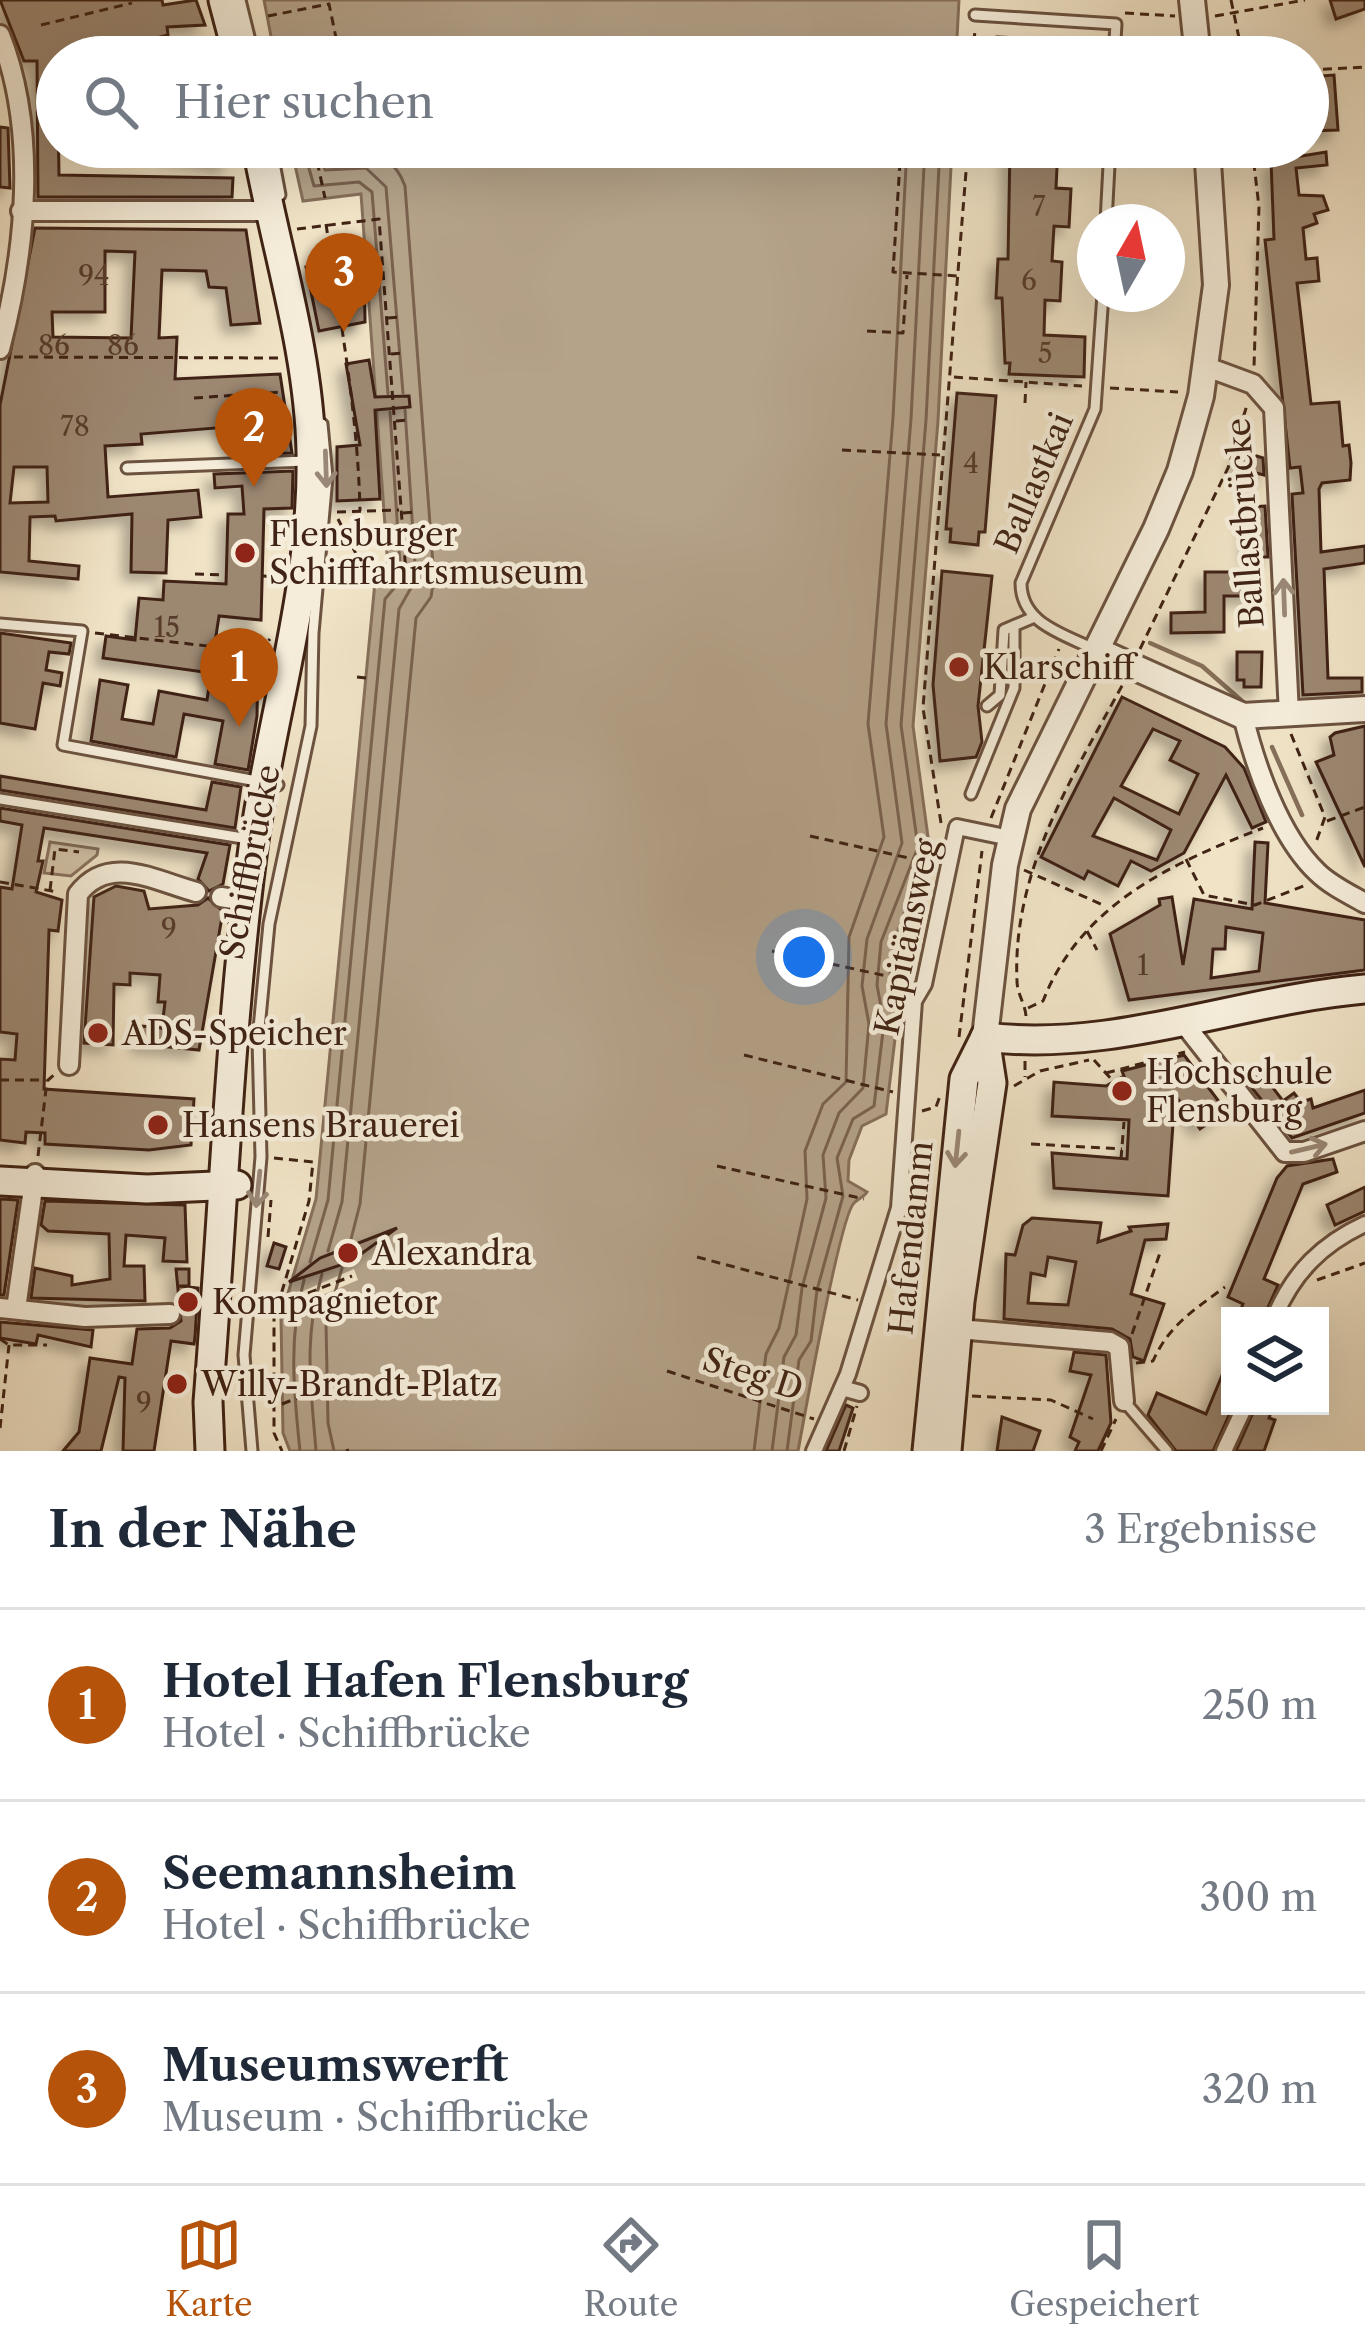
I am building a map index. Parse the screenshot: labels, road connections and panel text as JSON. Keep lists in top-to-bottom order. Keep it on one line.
{"streets":{"main road":["Schiffbrücke","Hafendamm"],"street":["Ballastbrücke","Kapitänsweg"],"lane":["Ballastkai"],"path":["Steg D"]},"crossings":[["Ballastbrücke","Hafendamm"],["Kapitänsweg","Hafendamm"],["Kapitänsweg","Steg D"]],"one_way":["Ballastbrücke"],"places":["Flensburger Schifffahrtsmuseum","Klarschiff","ADS-Speicher","Hochschule Flensburg","Hansens Brauerei","Alexandra","Kompagnietor","Willy-Brandt-Platz"],"house_numbers":["7","94","6","86","86","5","78","4","15","9","1","9"],"north":"top","page":{"search":"Hier suchen","pins":["3","2","1"],"heading":["In der Nähe","3 Ergebnisse"],"list":[{"mark":"1","name":"Hotel Hafen Flensburg","note":"Hotel · Schiffbrücke","value":"250 m"},{"mark":"2","name":"Seemannsheim","note":"Hotel · Schiffbrücke","value":"300 m"},{"mark":"3","name":"Museumswerft","note":"Museum · Schiffbrücke","value":"320 m"}],"nav":["Karte","Route","Gespeichert"]}}
